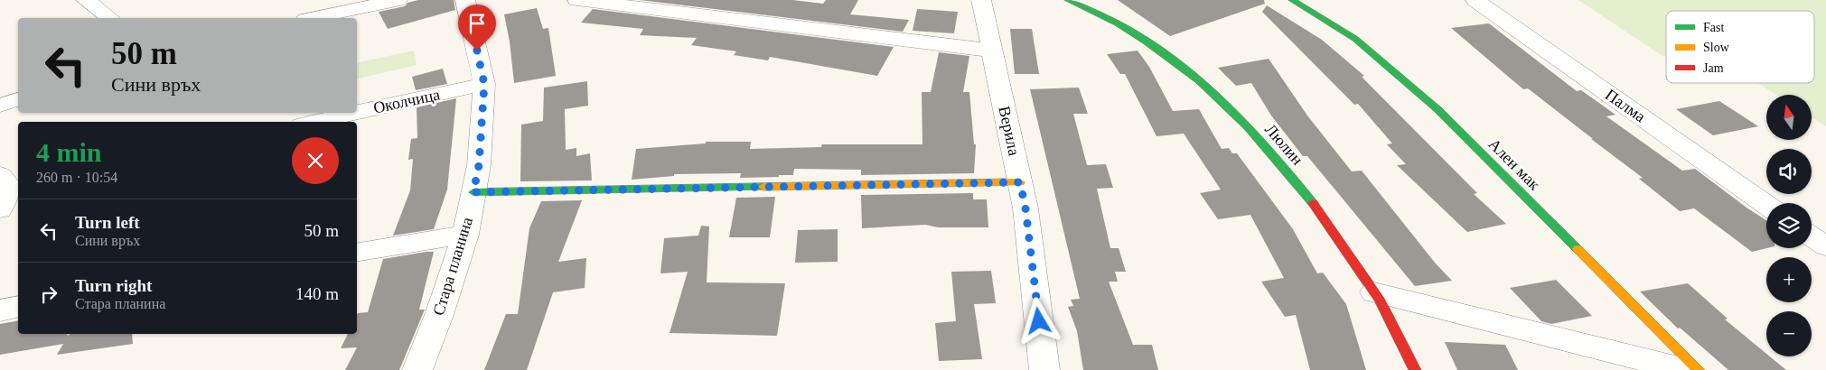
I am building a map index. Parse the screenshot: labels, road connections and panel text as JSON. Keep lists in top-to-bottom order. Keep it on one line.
{"streets":{"street":["Околчица","Палма","Верила","Люлин","Ален мак","Стара планина"]},"crossings":[["Околчица","Стара планина"]],"legend":["Fast","Slow","Jam"],"north":"top","page":{"turn":["50 m","Сини връх"],"map_buttons":["+","−"],"heading":["4 min","260 m · 10:54"],"list":[{"name":"Turn left","note":"Сини връх","value":"50 m"},{"name":"Turn right","note":"Стара планина","value":"140 m"}]}}
